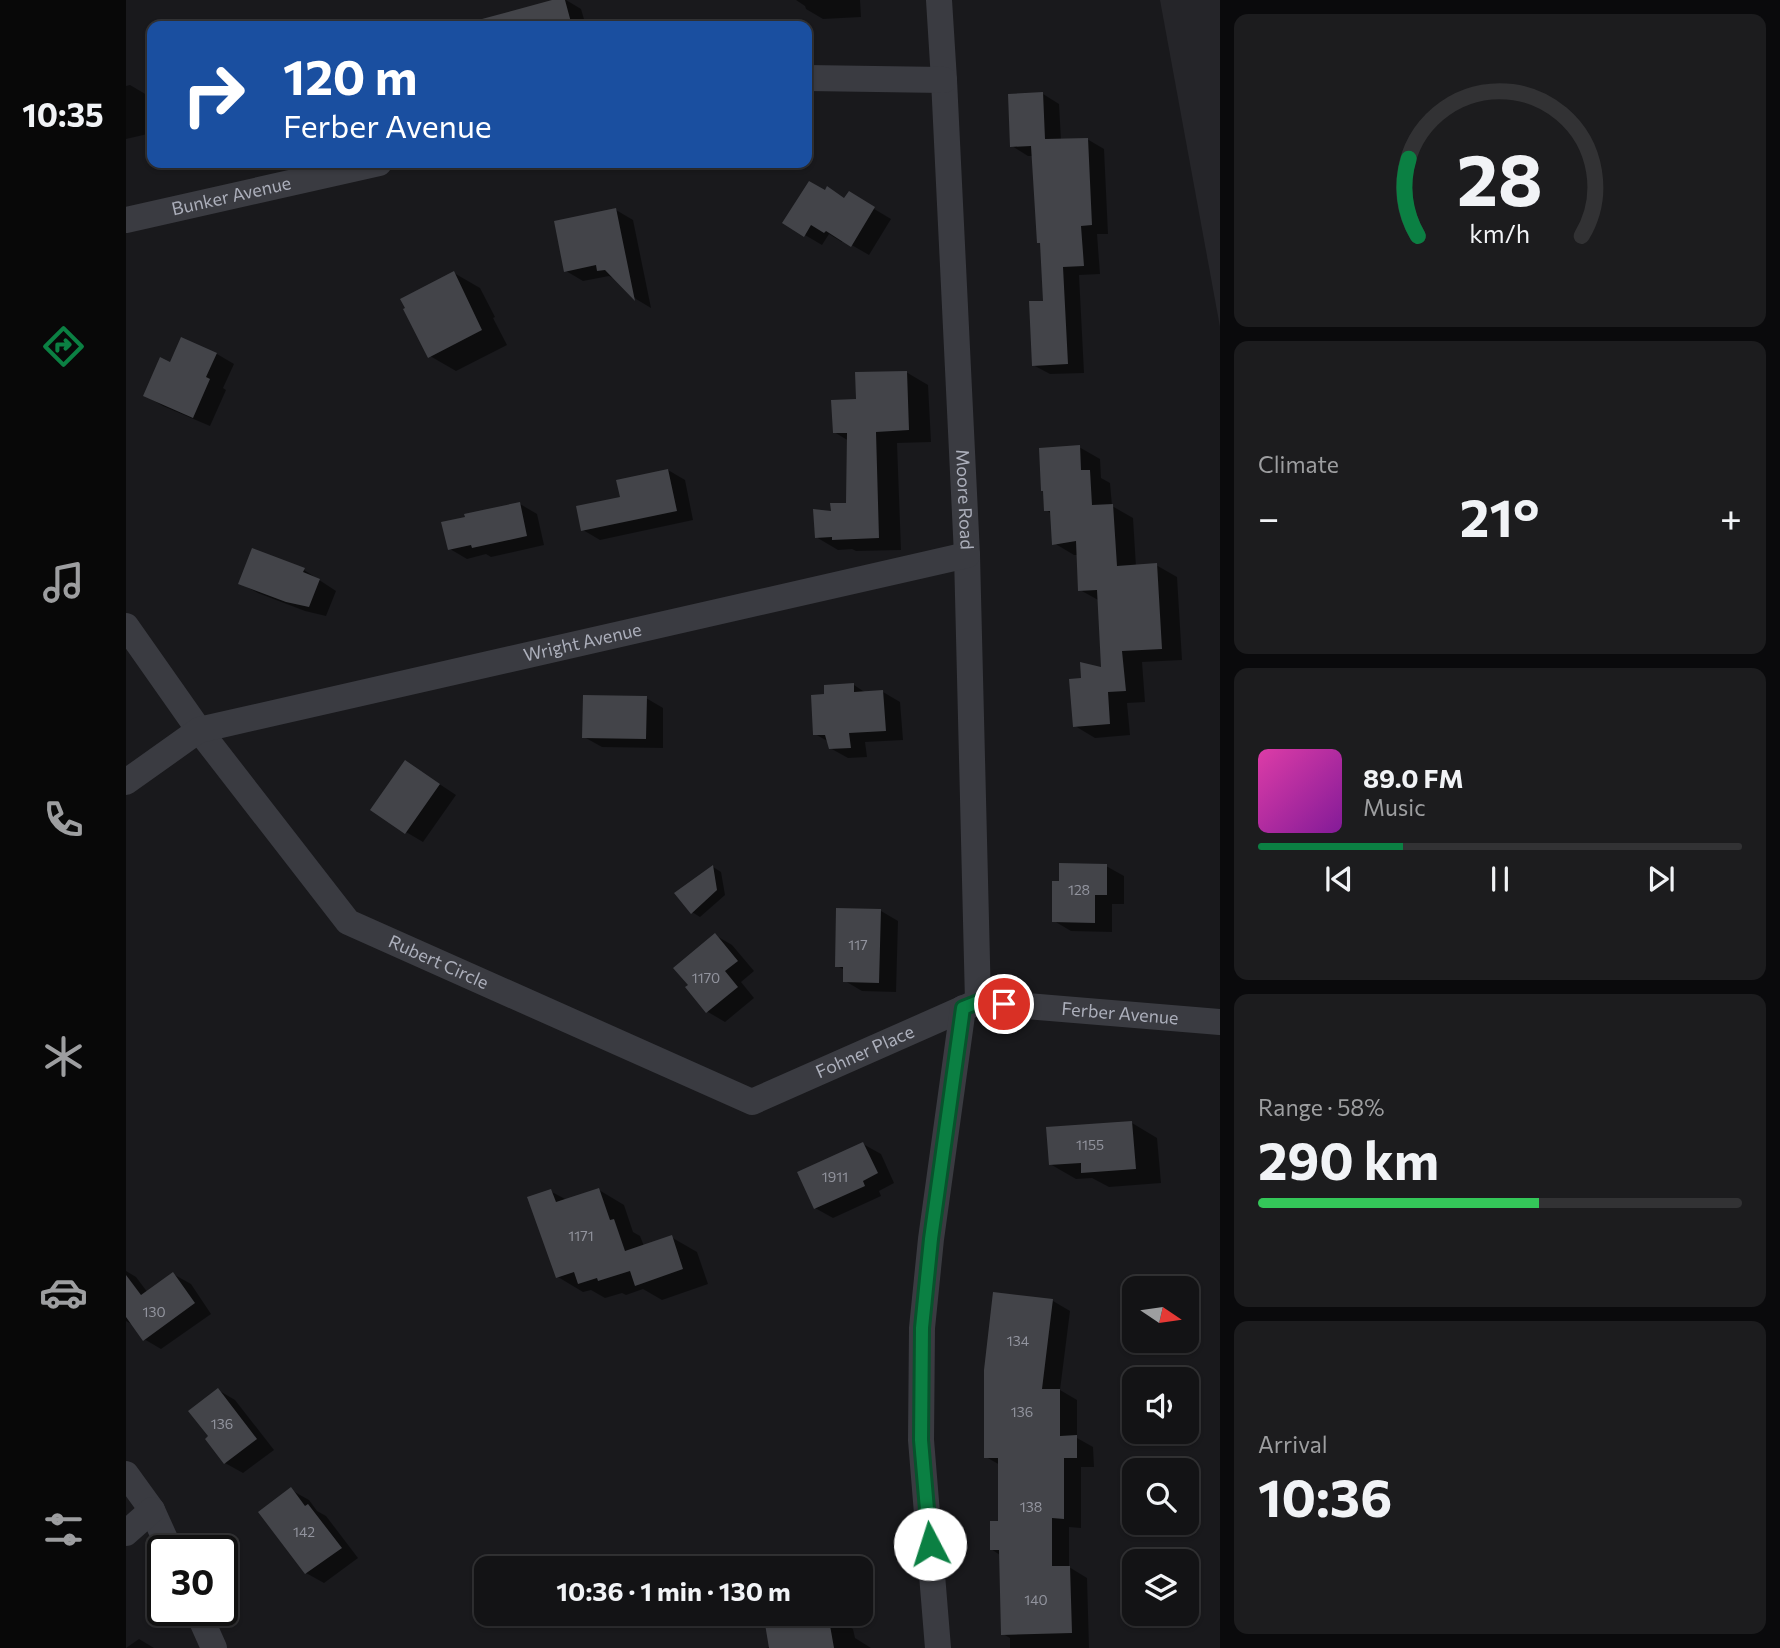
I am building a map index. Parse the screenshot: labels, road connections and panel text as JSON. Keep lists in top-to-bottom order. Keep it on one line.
{"streets":{"street":["Bunker Avenue","Moore Road","Wright Avenue","Rubert Circle","Ferber Avenue","Fohner Place"]},"crossings":[["Moore Road","Wright Avenue"],["Moore Road","Ferber Avenue"],["Moore Road","Fohner Place"],["Wright Avenue","Rubert Circle"],["Rubert Circle","Fohner Place"],["Ferber Avenue","Fohner Place"]],"house_numbers":["128","117","1170","1155","1911","1171","130","134","136","136","138","142","140"],"north":"right","page":{"tabs":"10:35","turn":["120 m","Ferber Avenue"],"tile":["Climate",["Range · 58%","290 km"],["Arrival","10:36"]],"heat":["−","21°","+"],"song":["89.0 FM","Music"],"limit":"30","trip":"10:36 · 1 min · 130 m","gauge":["28","km/h"]}}
